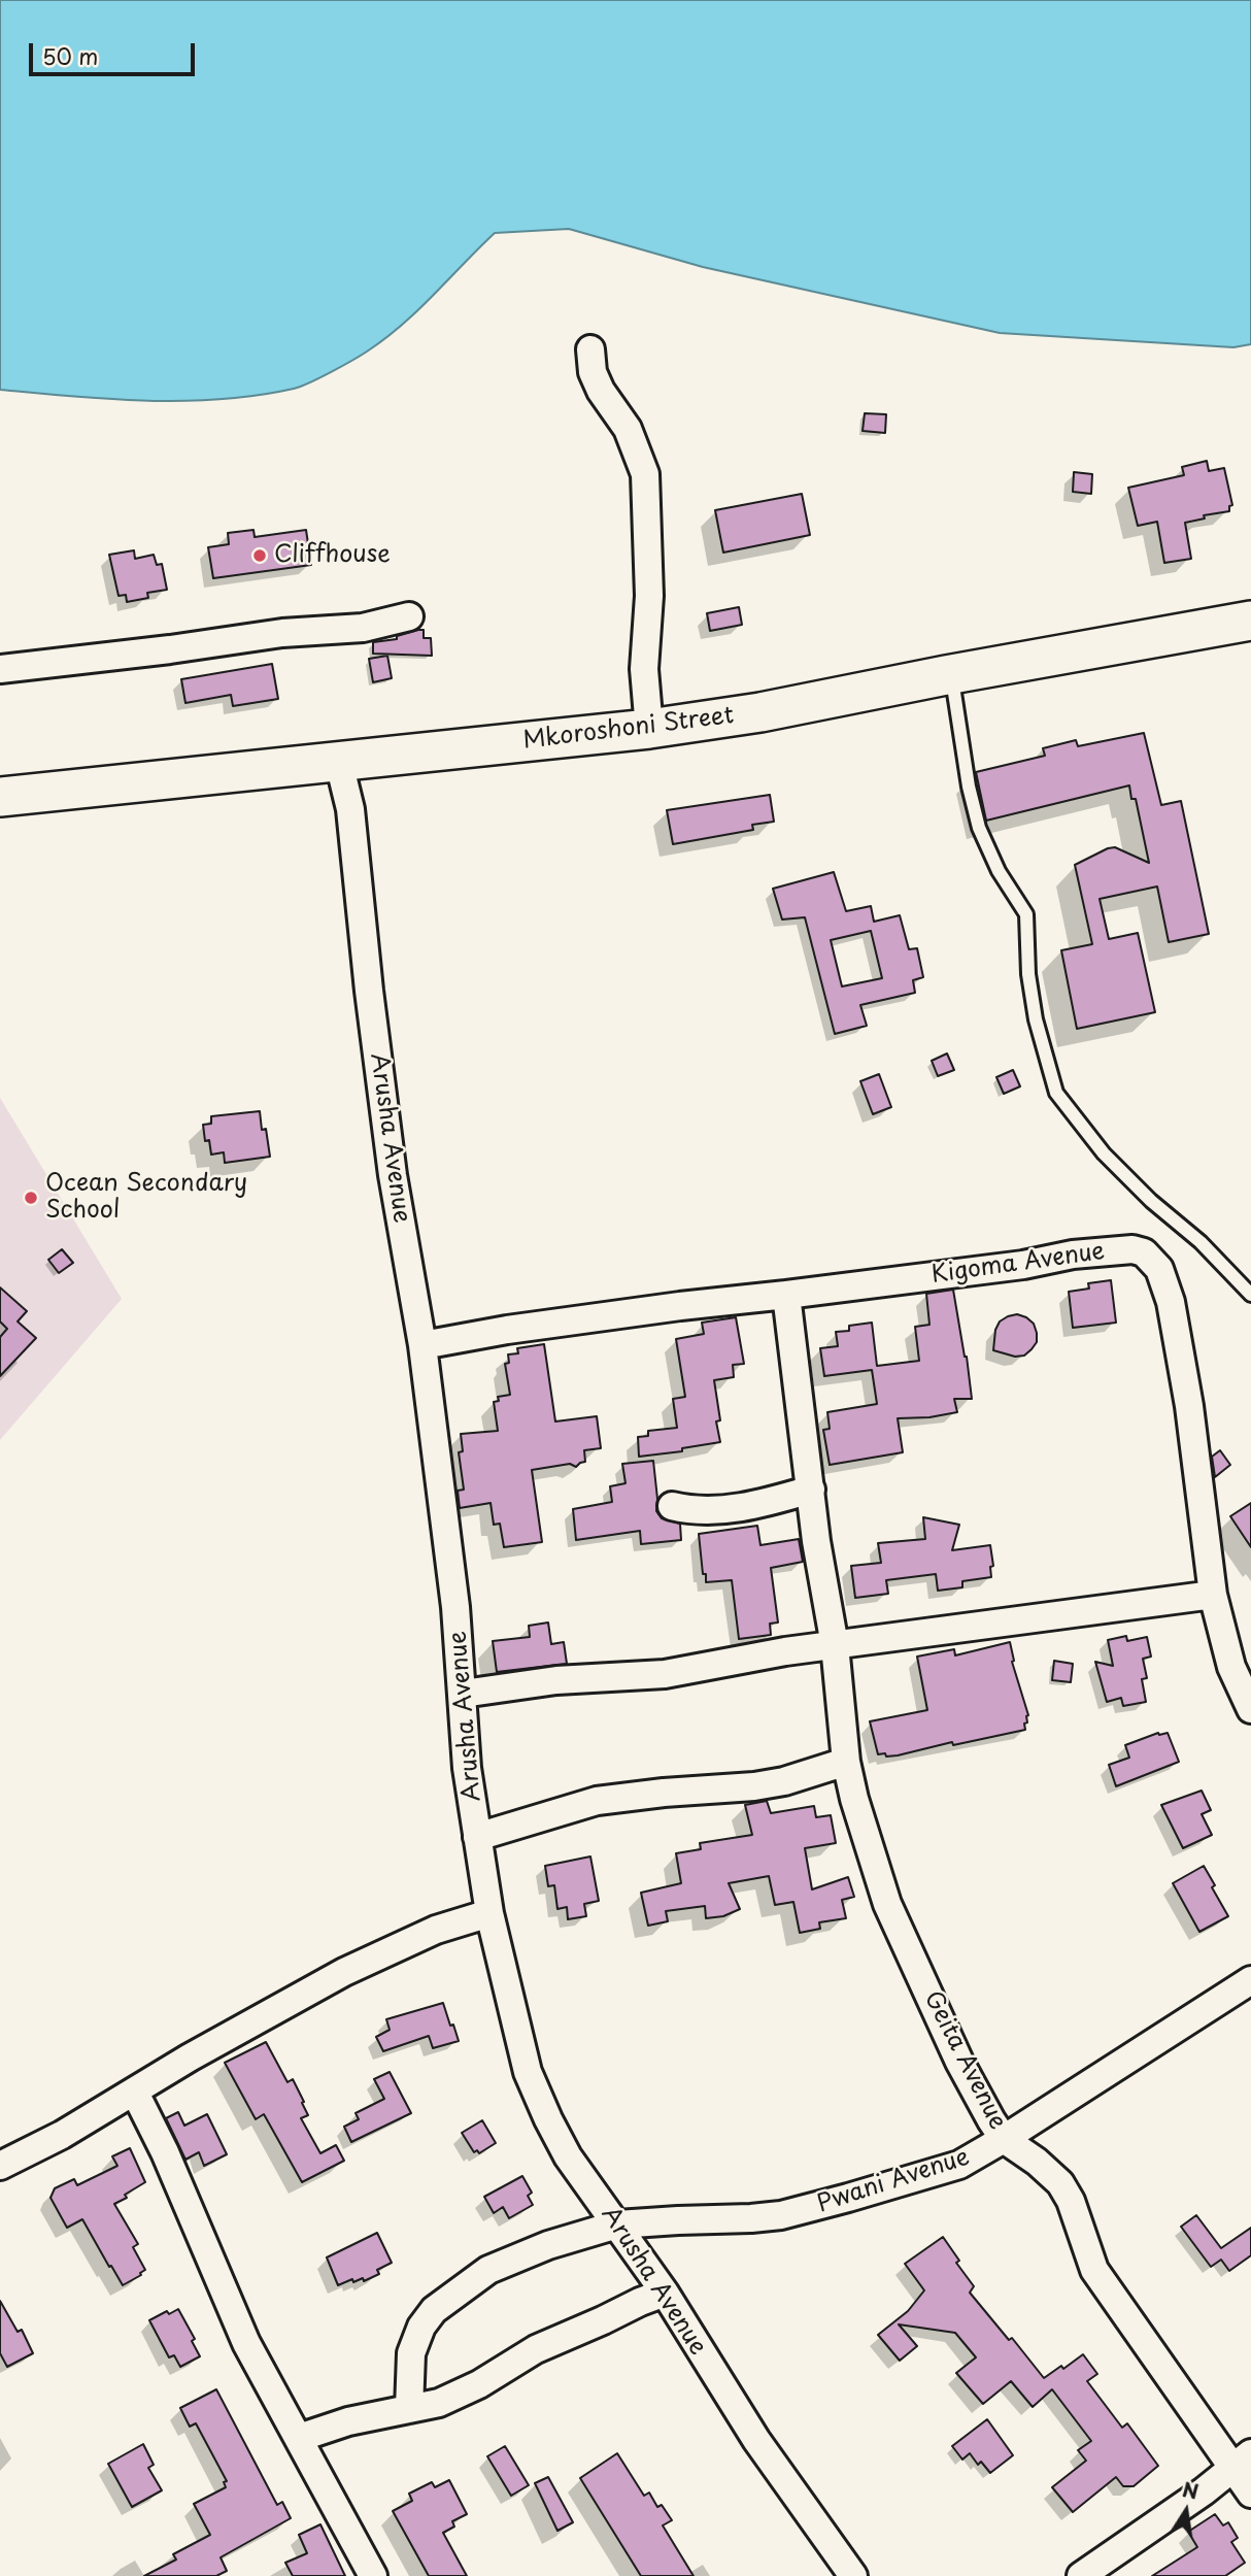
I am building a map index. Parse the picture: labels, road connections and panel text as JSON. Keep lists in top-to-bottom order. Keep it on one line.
{"streets":{"street":["Mkoroshoni Street","Arusha Avenue","Kigoma Avenue","Geita Avenue","Pwani Avenue"]},"crossings":[["Mkoroshoni Street","Arusha Avenue"],["Arusha Avenue","Kigoma Avenue"],["Arusha Avenue","Pwani Avenue"],["Kigoma Avenue","Geita Avenue"],["Geita Avenue","Pwani Avenue"]],"places":["Cliffhouse","Ocean Secondary School"],"scale_bar":"50 m","north":"top"}
